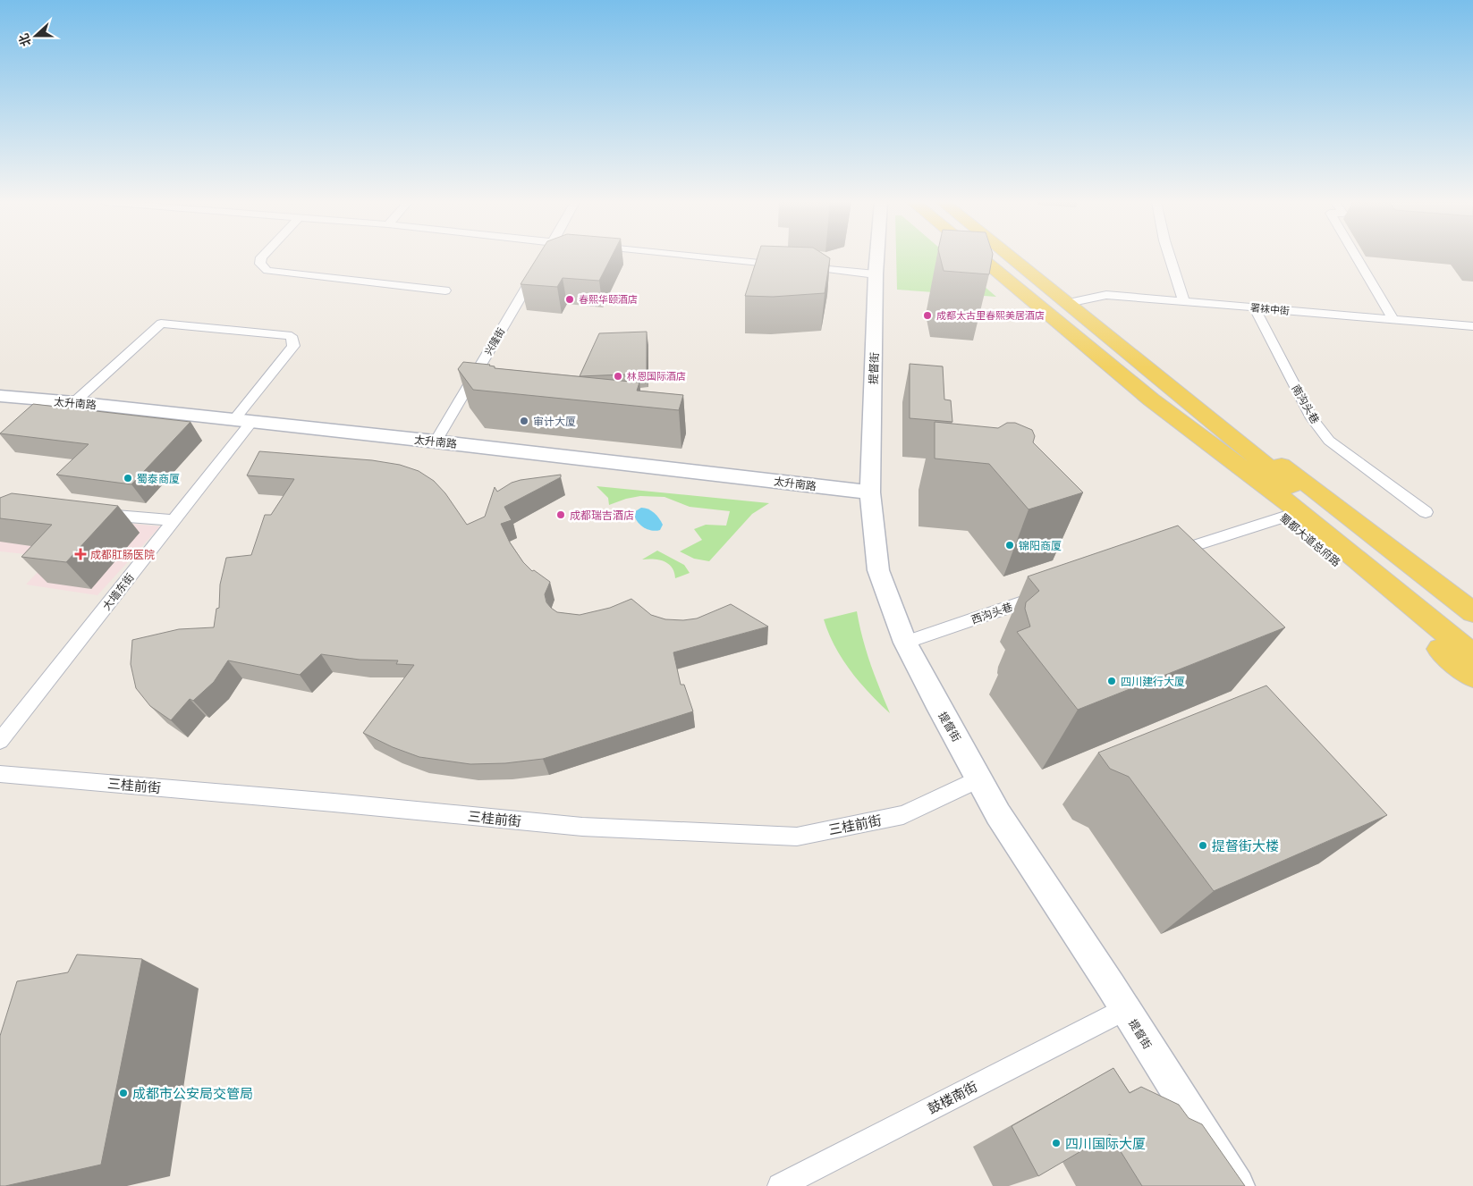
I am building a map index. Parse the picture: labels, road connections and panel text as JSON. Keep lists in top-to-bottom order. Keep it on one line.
{"streets":{"main road":["提督街","太升南路","蜀都大道总府路"],"street":["署袜中街","兴隆街","南沟头巷","大墙东街","西沟头巷","三桂前街","鼓楼南街"]},"crossings":[["署袜中街","南沟头巷"],["兴隆街","太升南路"],["提督街","太升南路"],["提督街","西沟头巷"],["提督街","三桂前街"],["提督街","鼓楼南街"],["太升南路","大墙东街"]],"places":{"other":["春熙华颐酒店","成都太古里春熙美居酒店","林恩国际酒店","审计大厦","蜀泰商厦","成都瑞吉酒店","锦阳商厦","四川建行大厦","提督街大楼","成都市公安局交管局","四川国际大厦"],"health":["成都肛肠医院"]},"north":"left"}
